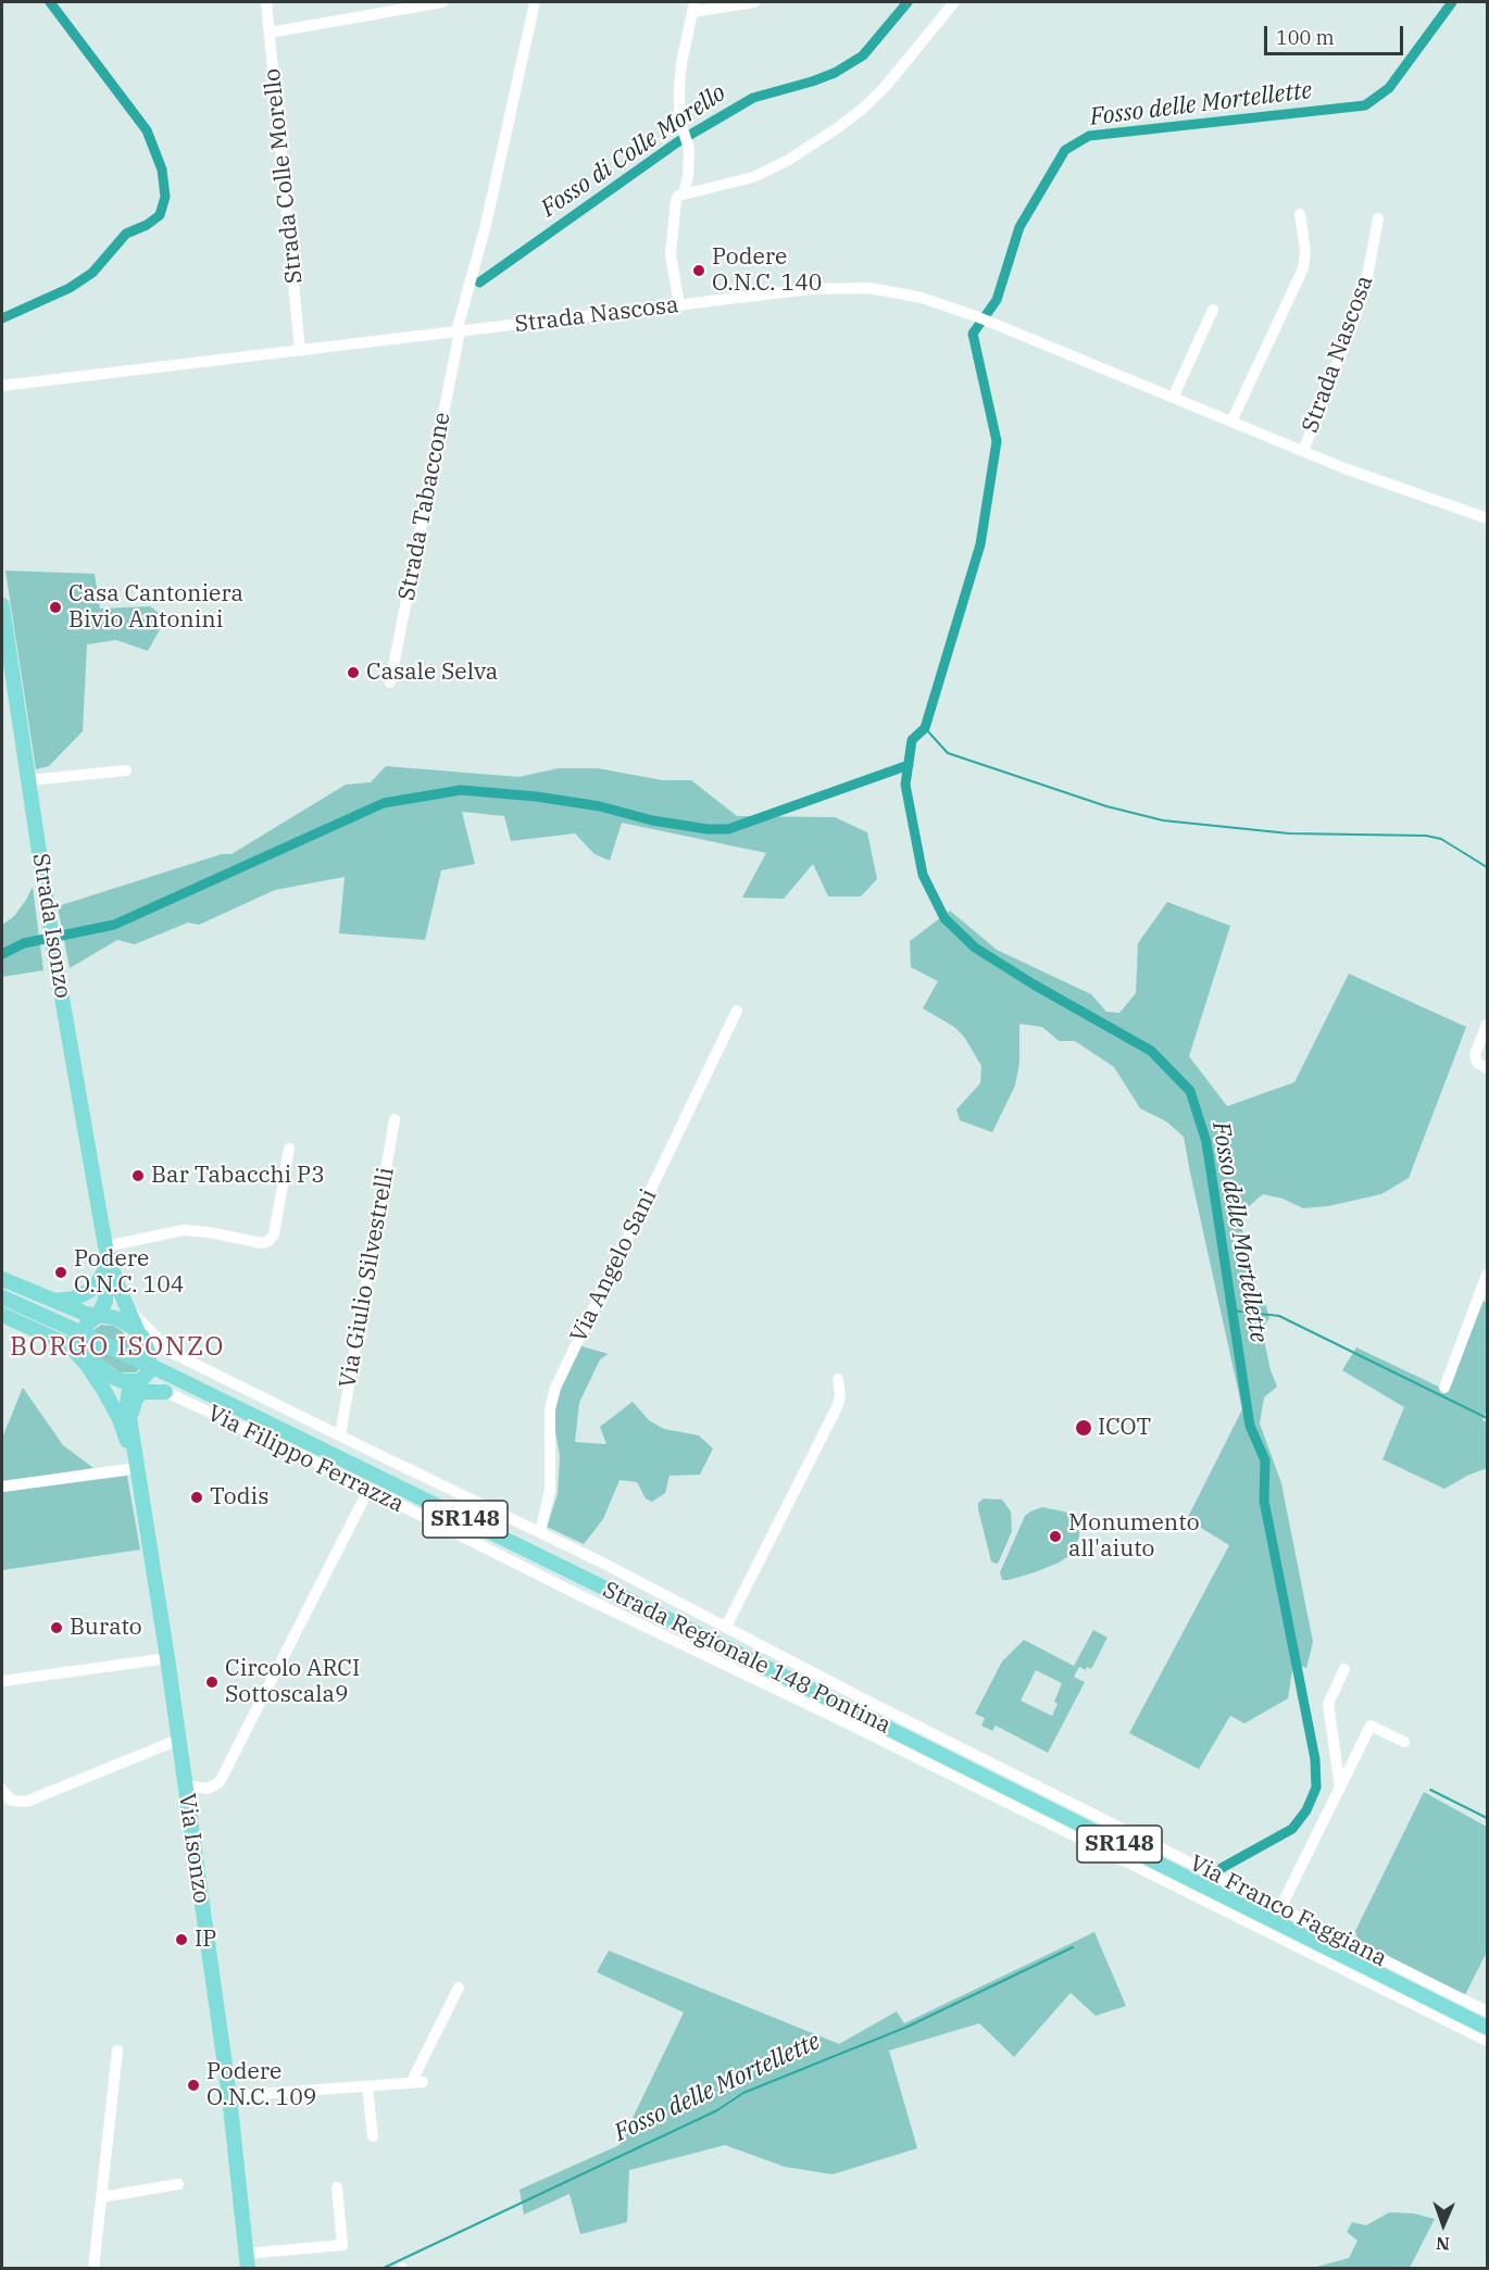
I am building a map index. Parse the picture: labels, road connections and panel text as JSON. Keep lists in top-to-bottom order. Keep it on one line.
{"streets":{"main road":["Strada Isonzo","SR148","Strada Regionale 148 Pontina","Via Isonzo"],"street":["Strada Colle Morello","Strada Nascosa","Strada Tabaccone","Via Angelo Sani","Via Giulio Silvestrelli","Via Filippo Ferrazza","Via Franco Faggiana"]},"crossings":[["Strada Colle Morello","Strada Nascosa"],["Strada Nascosa","Strada Tabaccone"],["Via Angelo Sani","Via Franco Faggiana"],["Via Giulio Silvestrelli","Via Franco Faggiana"],["Via Filippo Ferrazza","Via Franco Faggiana"]],"districts":["BORGO ISONZO"],"water":["Fosso delle Mortellette","Fosso di Colle Morello"],"places":["Podere O.N.C. 140","Casa Cantoniera Bivio Antonini","Casale Selva","Bar Tabacchi P3","Podere O.N.C. 104","ICOT","Todis","Monumento all'aiuto","Burato","Circolo ARCI Sottoscala9","IP","Podere O.N.C. 109"],"scale_bar":"100 m","north":"bottom"}
